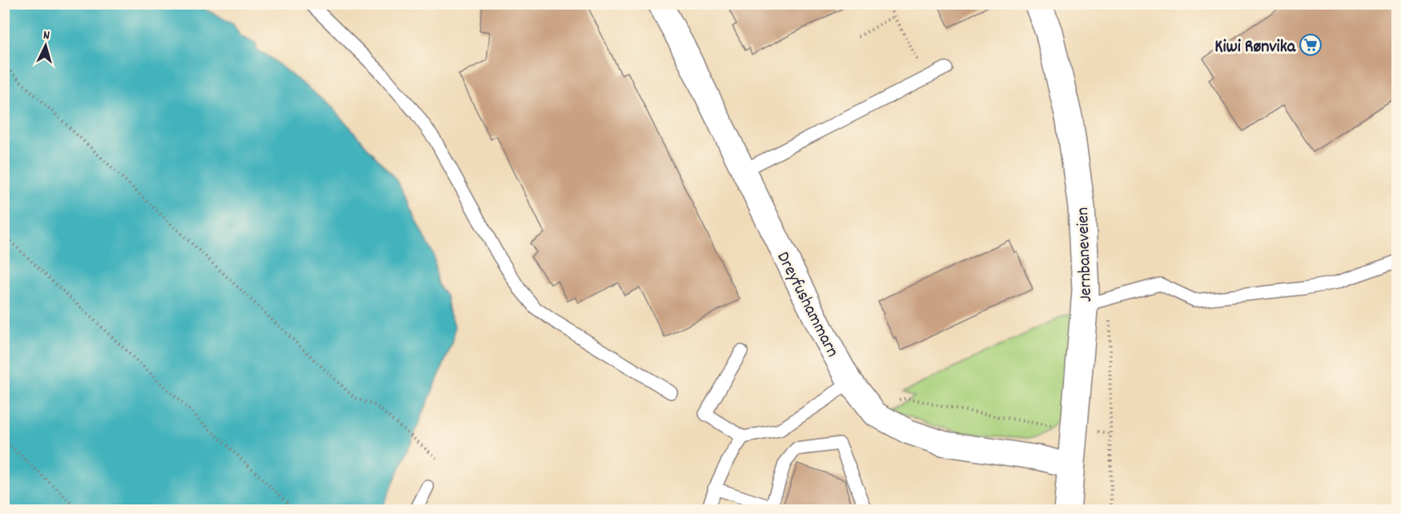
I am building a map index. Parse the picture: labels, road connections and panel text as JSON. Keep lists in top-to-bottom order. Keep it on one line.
{"streets":{"street":["Jernbaneveien","Dreyfushammarn"]},"crossings":[["Jernbaneveien","Dreyfushammarn"]],"places":{"supermarket":["Kiwi Rønvika"]},"north":"top"}
